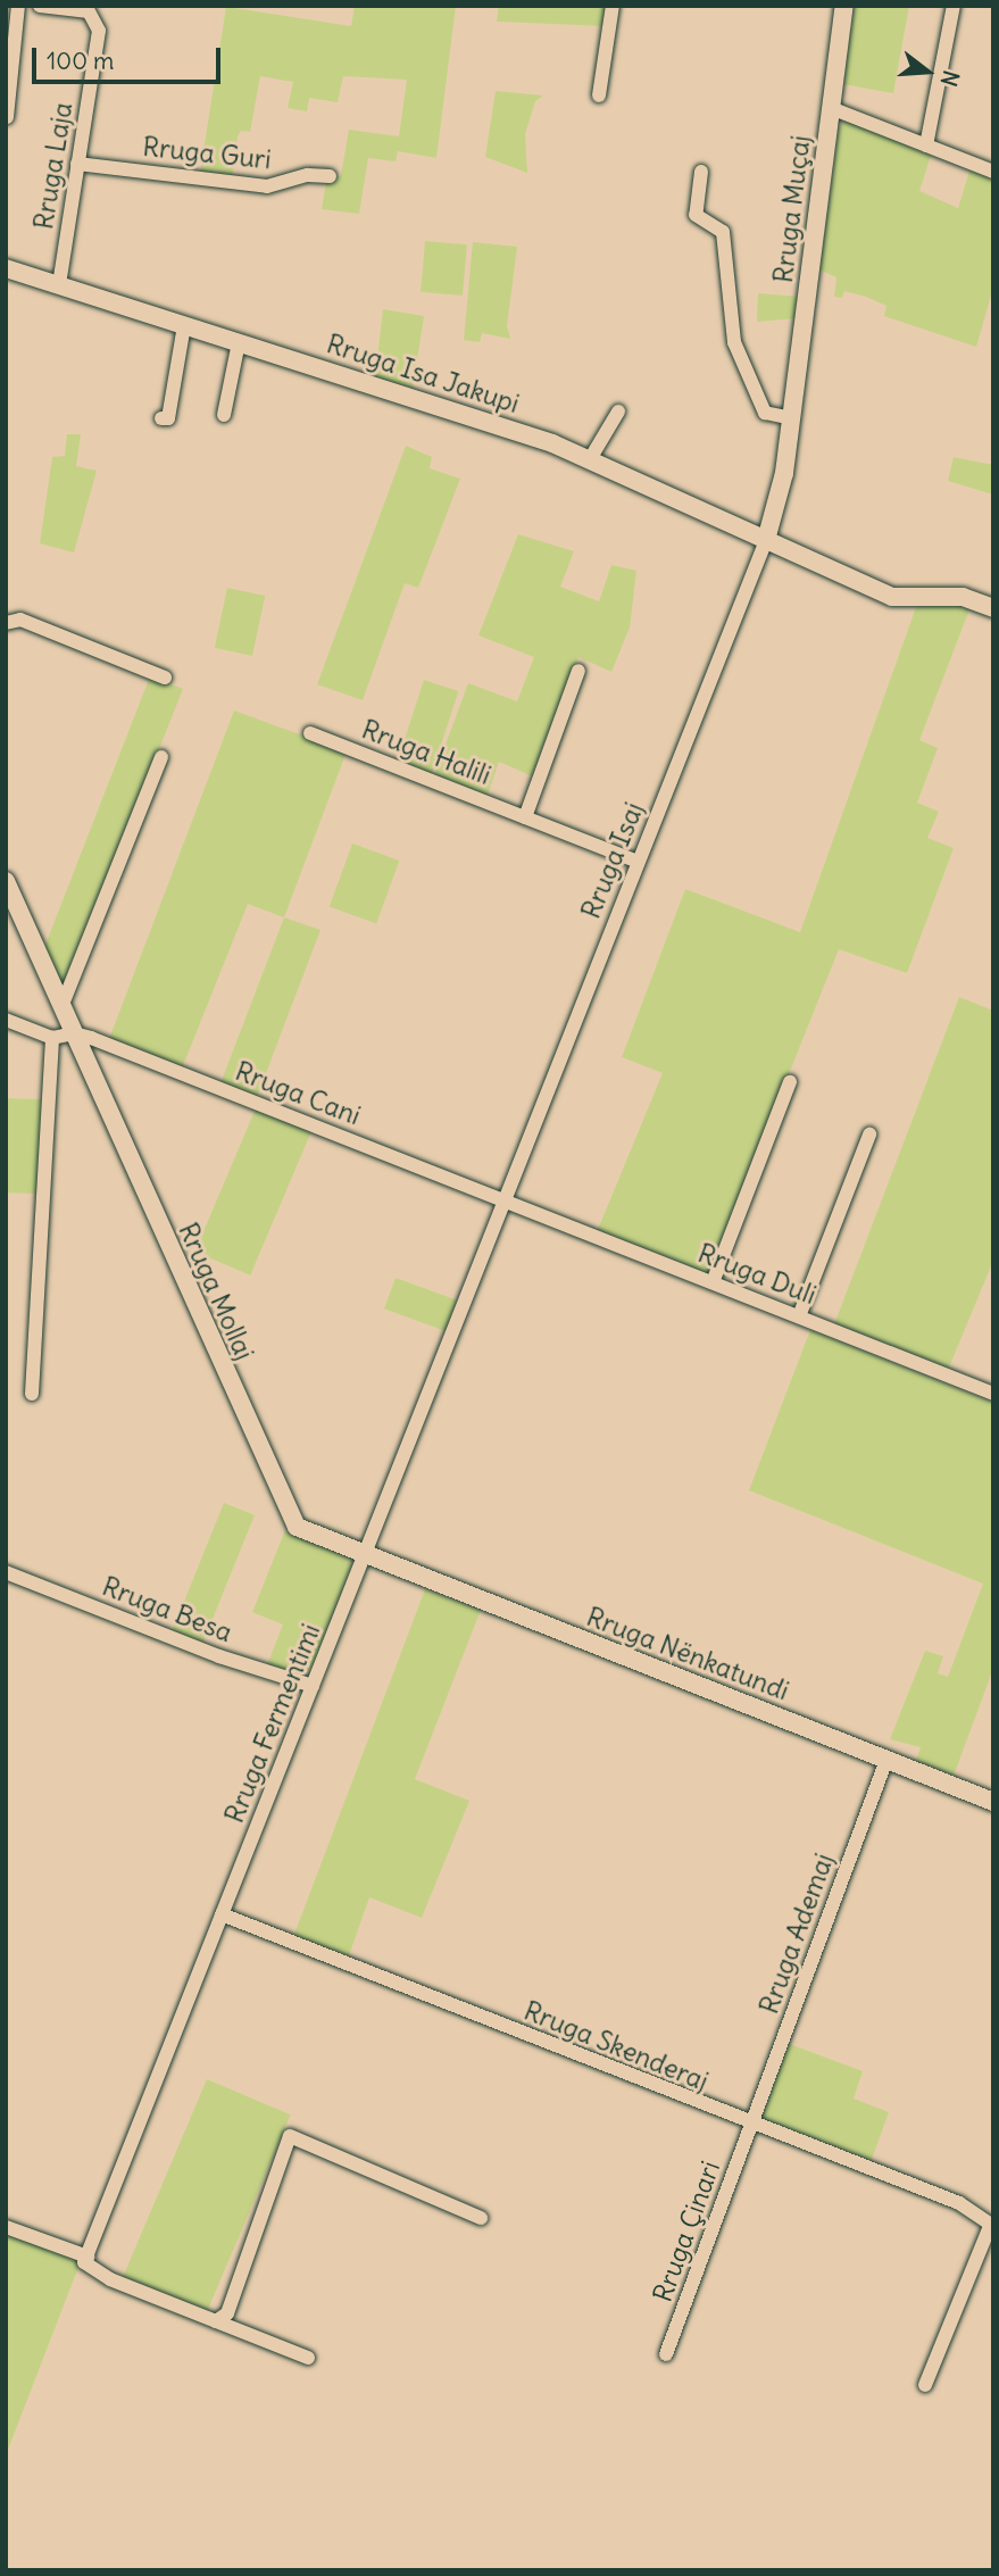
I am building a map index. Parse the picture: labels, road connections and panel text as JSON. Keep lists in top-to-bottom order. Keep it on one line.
{"streets":{"street":["Rruga Guri","Rruga Laja","Rruga Muçaj","Rruga Isa Jakupi","Rruga Halili","Rruga Isaj","Rruga Cani","Rruga Duli","Rruga Mollaj","Rruga Besa","Rruga Nënkatundi","Rruga Fermentimi","Rruga Ademaj","Rruga Skenderaj","Rruga Çinari"]},"crossings":[["Rruga Guri","Rruga Laja"],["Rruga Laja","Rruga Isa Jakupi"],["Rruga Muçaj","Rruga Isa Jakupi"],["Rruga Muçaj","Rruga Isaj"],["Rruga Isa Jakupi","Rruga Isaj"],["Rruga Halili","Rruga Isaj"],["Rruga Isaj","Rruga Cani"],["Rruga Isaj","Rruga Duli"],["Rruga Isaj","Rruga Fermentimi"],["Rruga Cani","Rruga Duli"],["Rruga Cani","Rruga Mollaj"],["Rruga Cani","Rruga Fermentimi"],["Rruga Duli","Rruga Fermentimi"],["Rruga Mollaj","Rruga Nënkatundi"],["Rruga Mollaj","Rruga Fermentimi"],["Rruga Besa","Rruga Fermentimi"],["Rruga Nënkatundi","Rruga Fermentimi"],["Rruga Nënkatundi","Rruga Ademaj"],["Rruga Fermentimi","Rruga Skenderaj"],["Rruga Ademaj","Rruga Skenderaj"],["Rruga Ademaj","Rruga Çinari"],["Rruga Skenderaj","Rruga Çinari"]],"scale_bar":"100 m","north":"right"}
